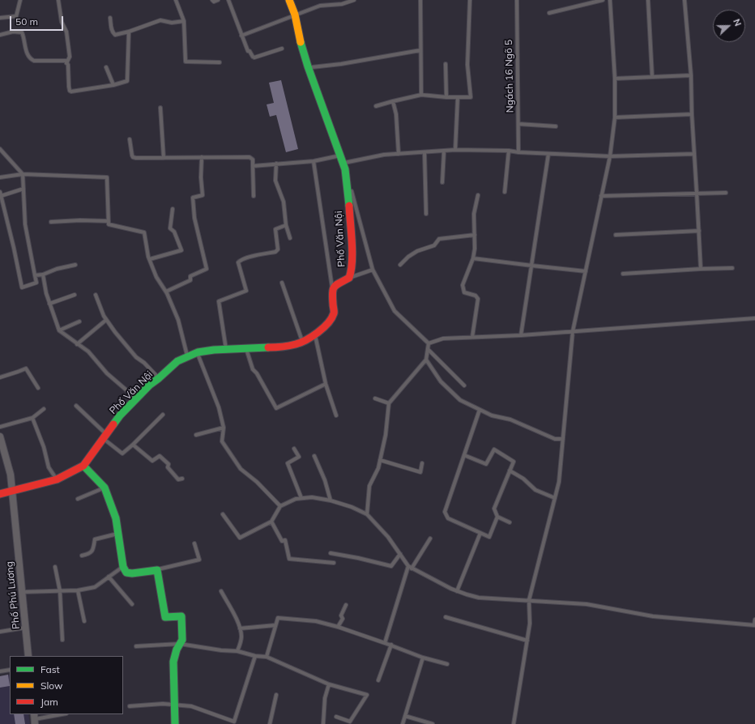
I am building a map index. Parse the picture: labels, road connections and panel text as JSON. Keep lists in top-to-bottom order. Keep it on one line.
{"streets":{"street":["Phố Văn Nội","Phố Phú Lương"],"lane":["Ngách 16 Ngõ 5"]},"legend":["Fast","Slow","Jam"],"scale_bar":"50 m","north":"right"}
